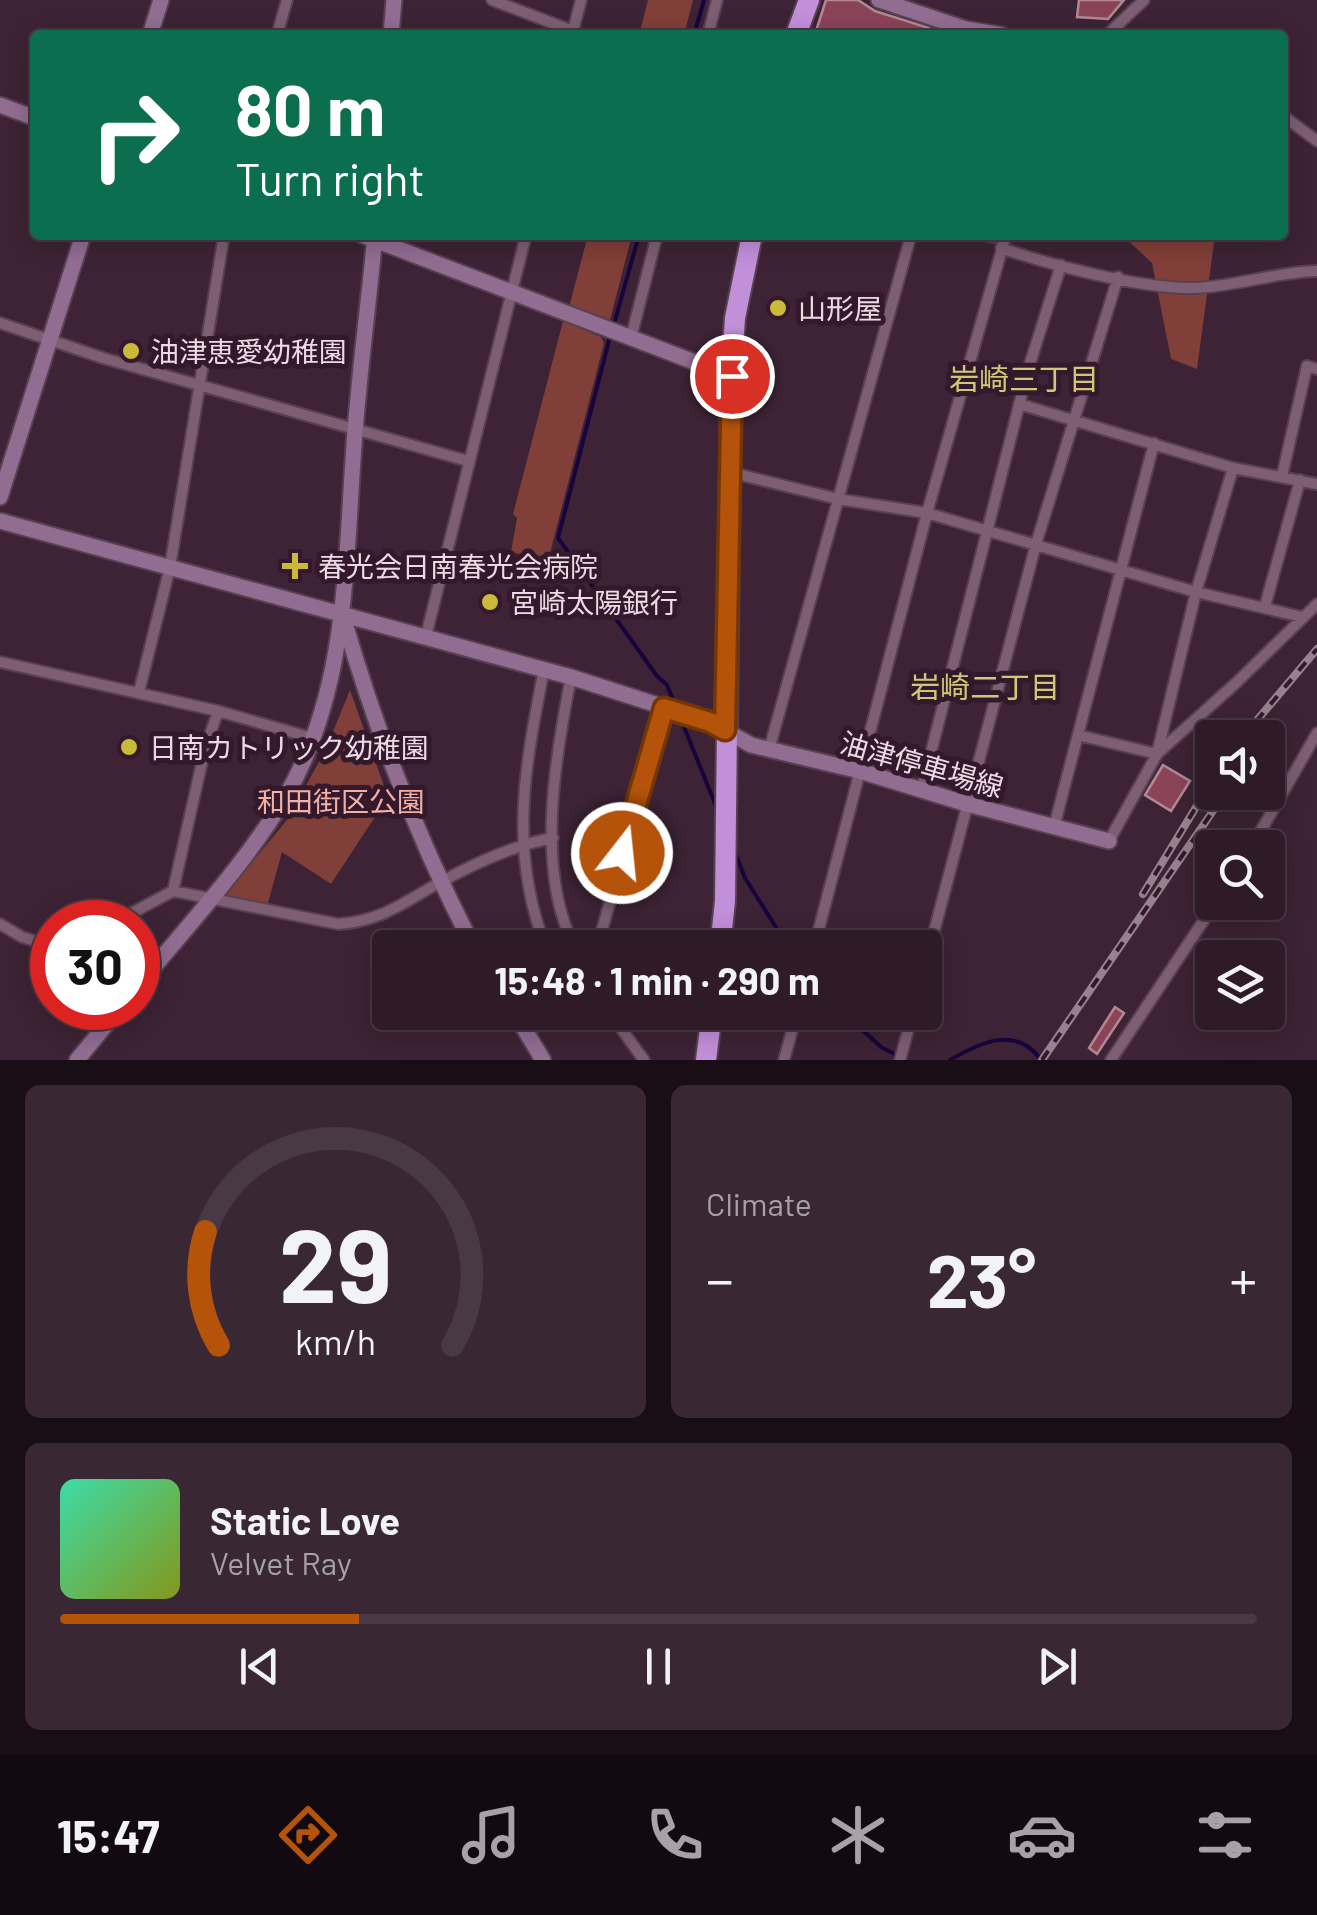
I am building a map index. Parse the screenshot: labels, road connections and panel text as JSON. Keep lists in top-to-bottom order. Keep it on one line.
{"streets":{"street":["油津停車場線"]},"districts":["岩崎三丁目","岩崎二丁目"],"parks":["和田街区公園"],"places":{"other":["山形屋","油津恵愛幼稚園","宮崎太陽銀行","日南カトリック幼稚園"],"health":["春光会日南春光会病院"]},"page":{"turn":["80 m","Turn right"],"limit":"30","trip":"15:48 · 1 min · 290 m","tile":"Climate","heat":["−","23°","+"],"song":["Static Love","Velvet Ray"],"tabs":"15:47","gauge":["29","km/h"]}}
